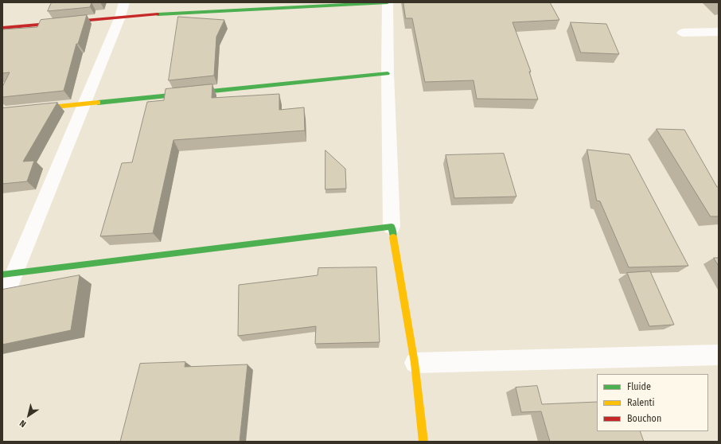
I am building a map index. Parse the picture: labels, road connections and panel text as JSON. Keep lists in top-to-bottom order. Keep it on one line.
{"legend":["Fluide","Ralenti","Bouchon"],"north":"bottom left"}
